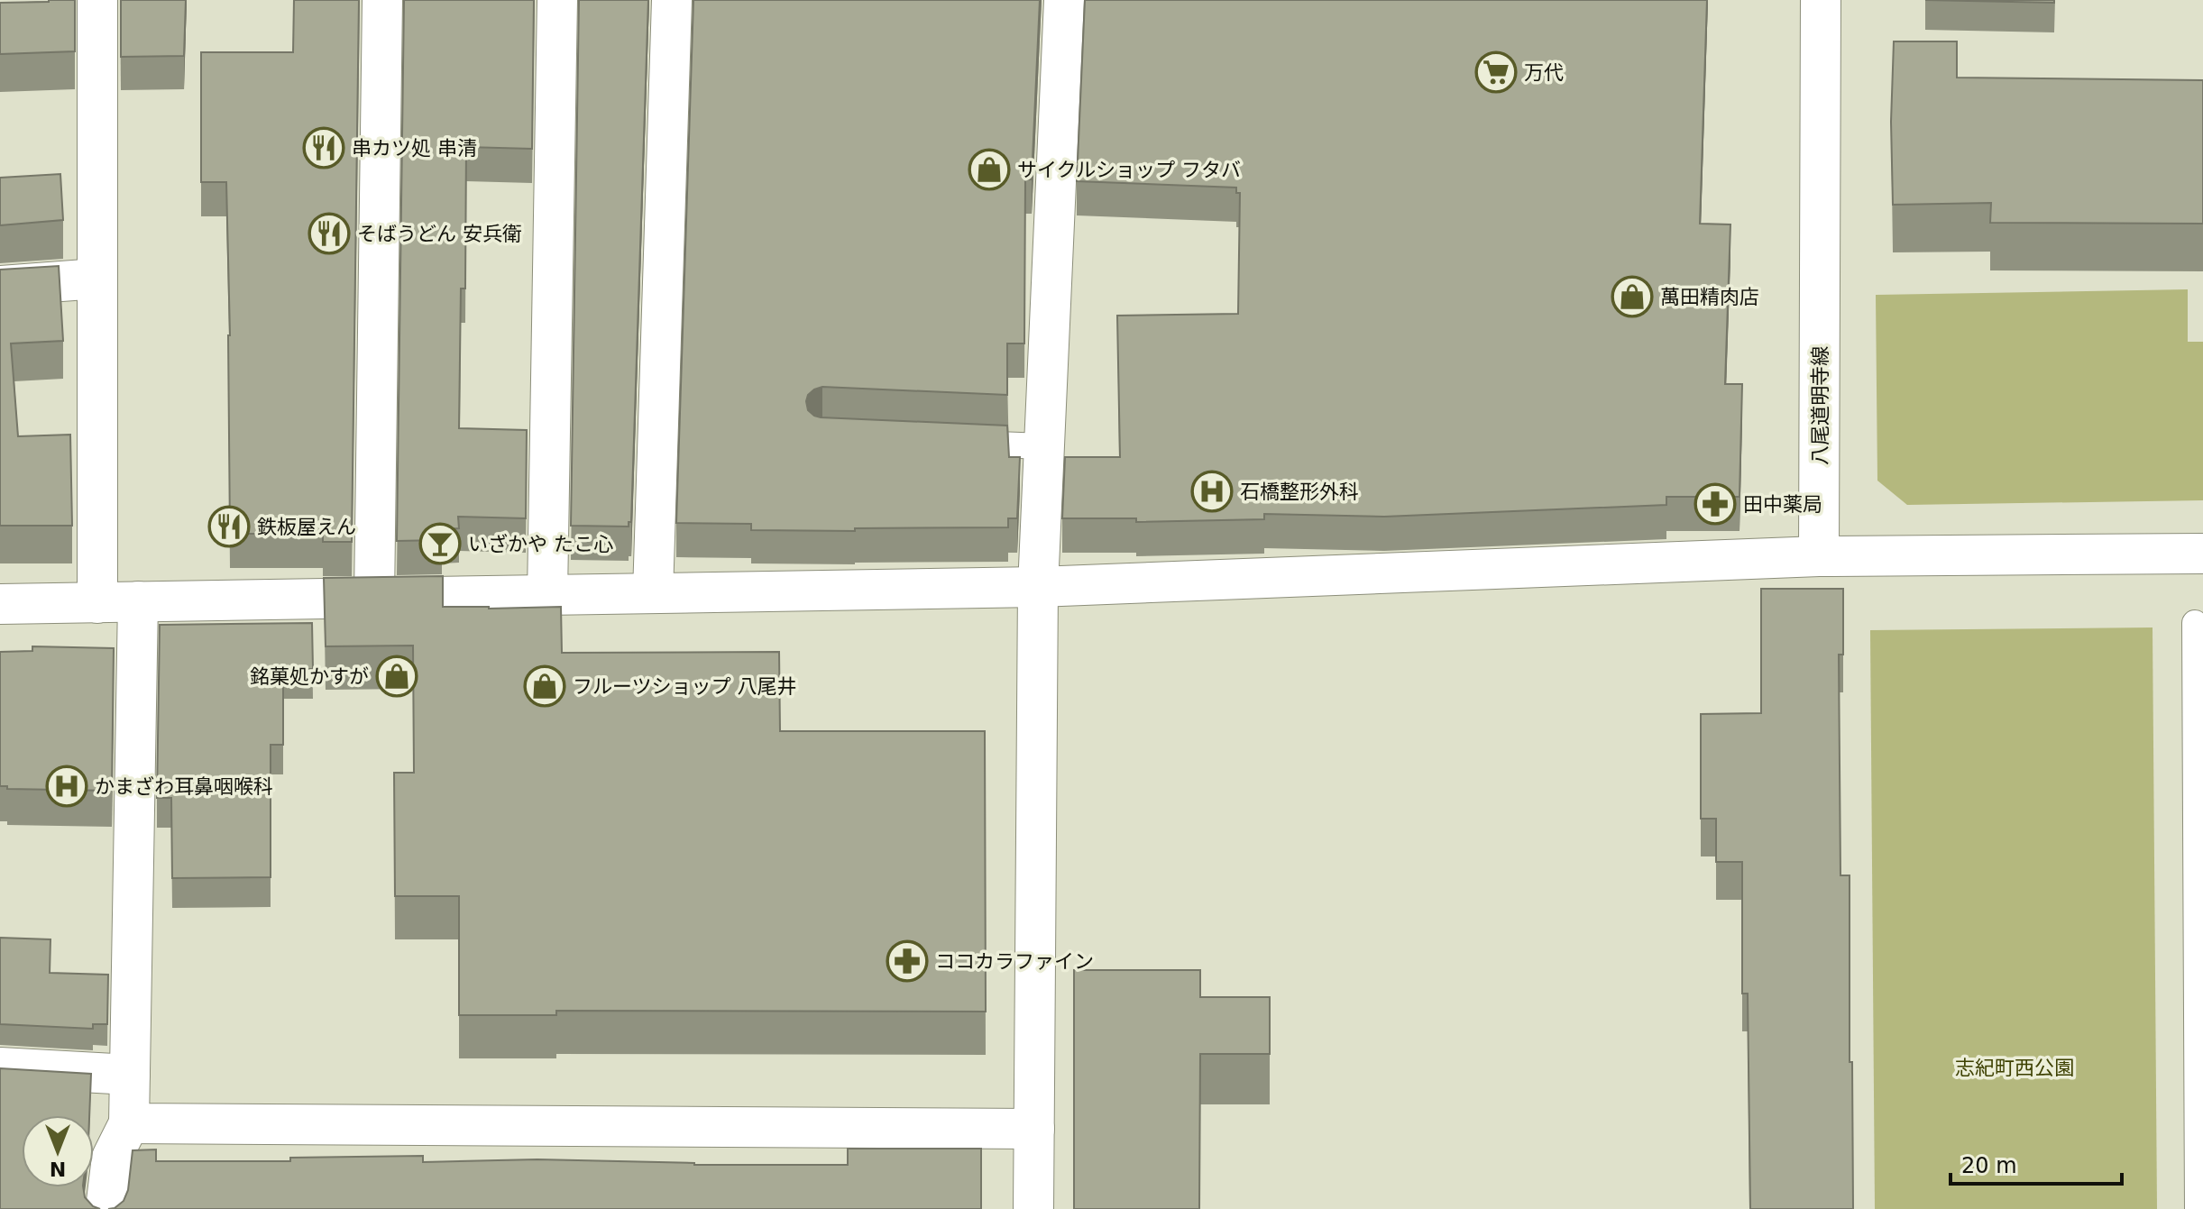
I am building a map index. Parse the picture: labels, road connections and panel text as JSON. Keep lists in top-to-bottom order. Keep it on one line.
{"streets":{"street":["八尾道明寺線"]},"parks":["志紀町西公園"],"places":{"supermarket":["万代"],"restaurant":["串カツ処 串清","そばうどん 安兵衛","鉄板屋えん"],"shop":["サイクルショップ フタバ","萬田精肉店","銘菓処かすが","フルーツショップ 八尾井"],"hospital":["石橋整形外科","かまざわ耳鼻咽喉科"],"pharmacy":["田中薬局","ココカラファイン"],"bar":["いざかや たこ心"]},"scale_bar":"20 m","north":"bottom"}
